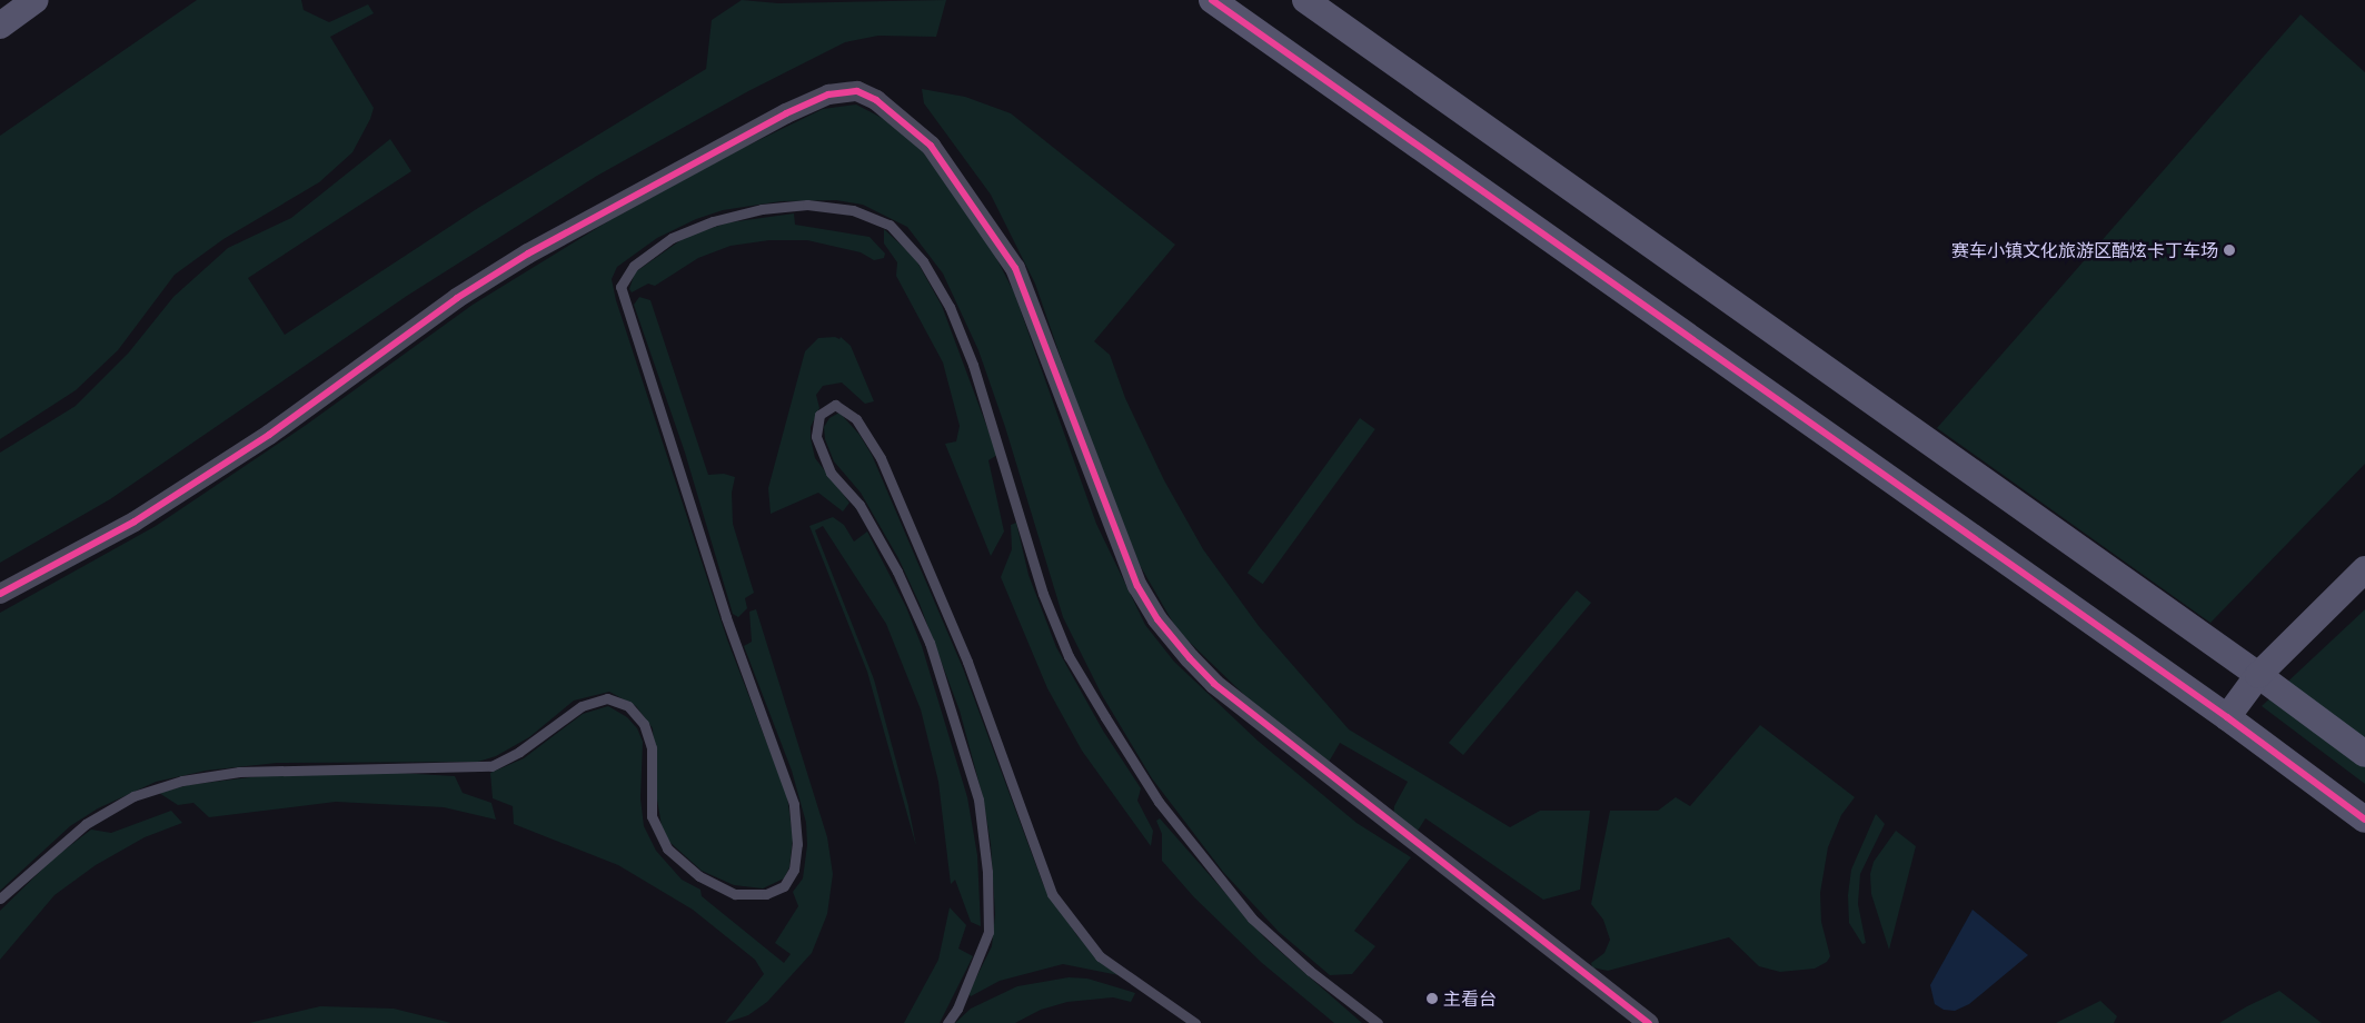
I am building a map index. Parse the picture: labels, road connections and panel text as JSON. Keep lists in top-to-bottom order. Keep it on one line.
{"places":["赛车小镇文化旅游区酷炫卡丁车场","主看台"]}
